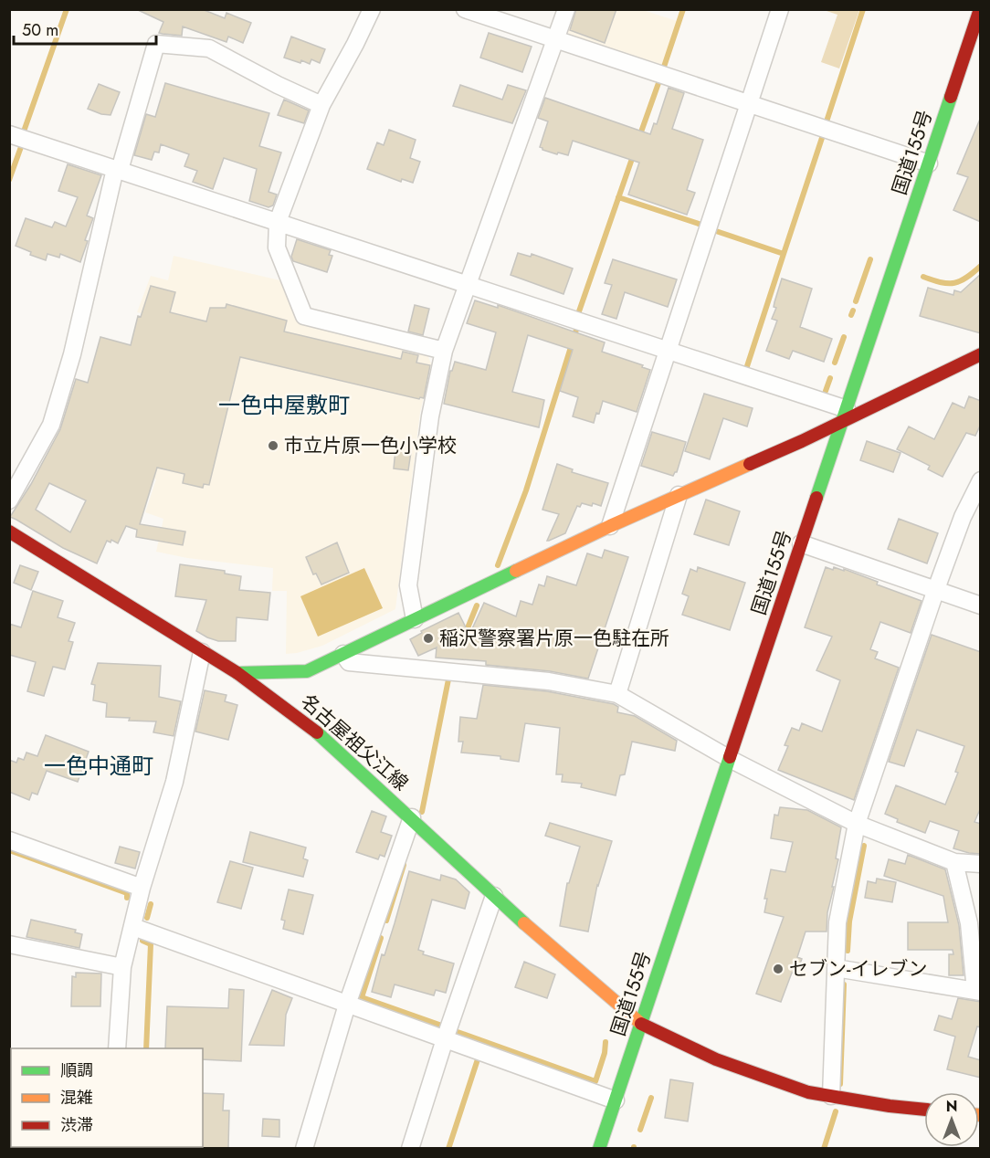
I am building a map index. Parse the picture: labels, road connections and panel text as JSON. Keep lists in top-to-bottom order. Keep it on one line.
{"streets":{"main road":["国道155号","名古屋祖父江線"]},"crossings":[["国道155号","名古屋祖父江線"]],"districts":["一色中屋敷町","一色中通町"],"places":["市立片原一色小学校","稲沢警察署片原一色駐在所","セブン-イレブン"],"legend":["順調","混雑","渋滞"],"scale_bar":"50 m","north":"top"}
